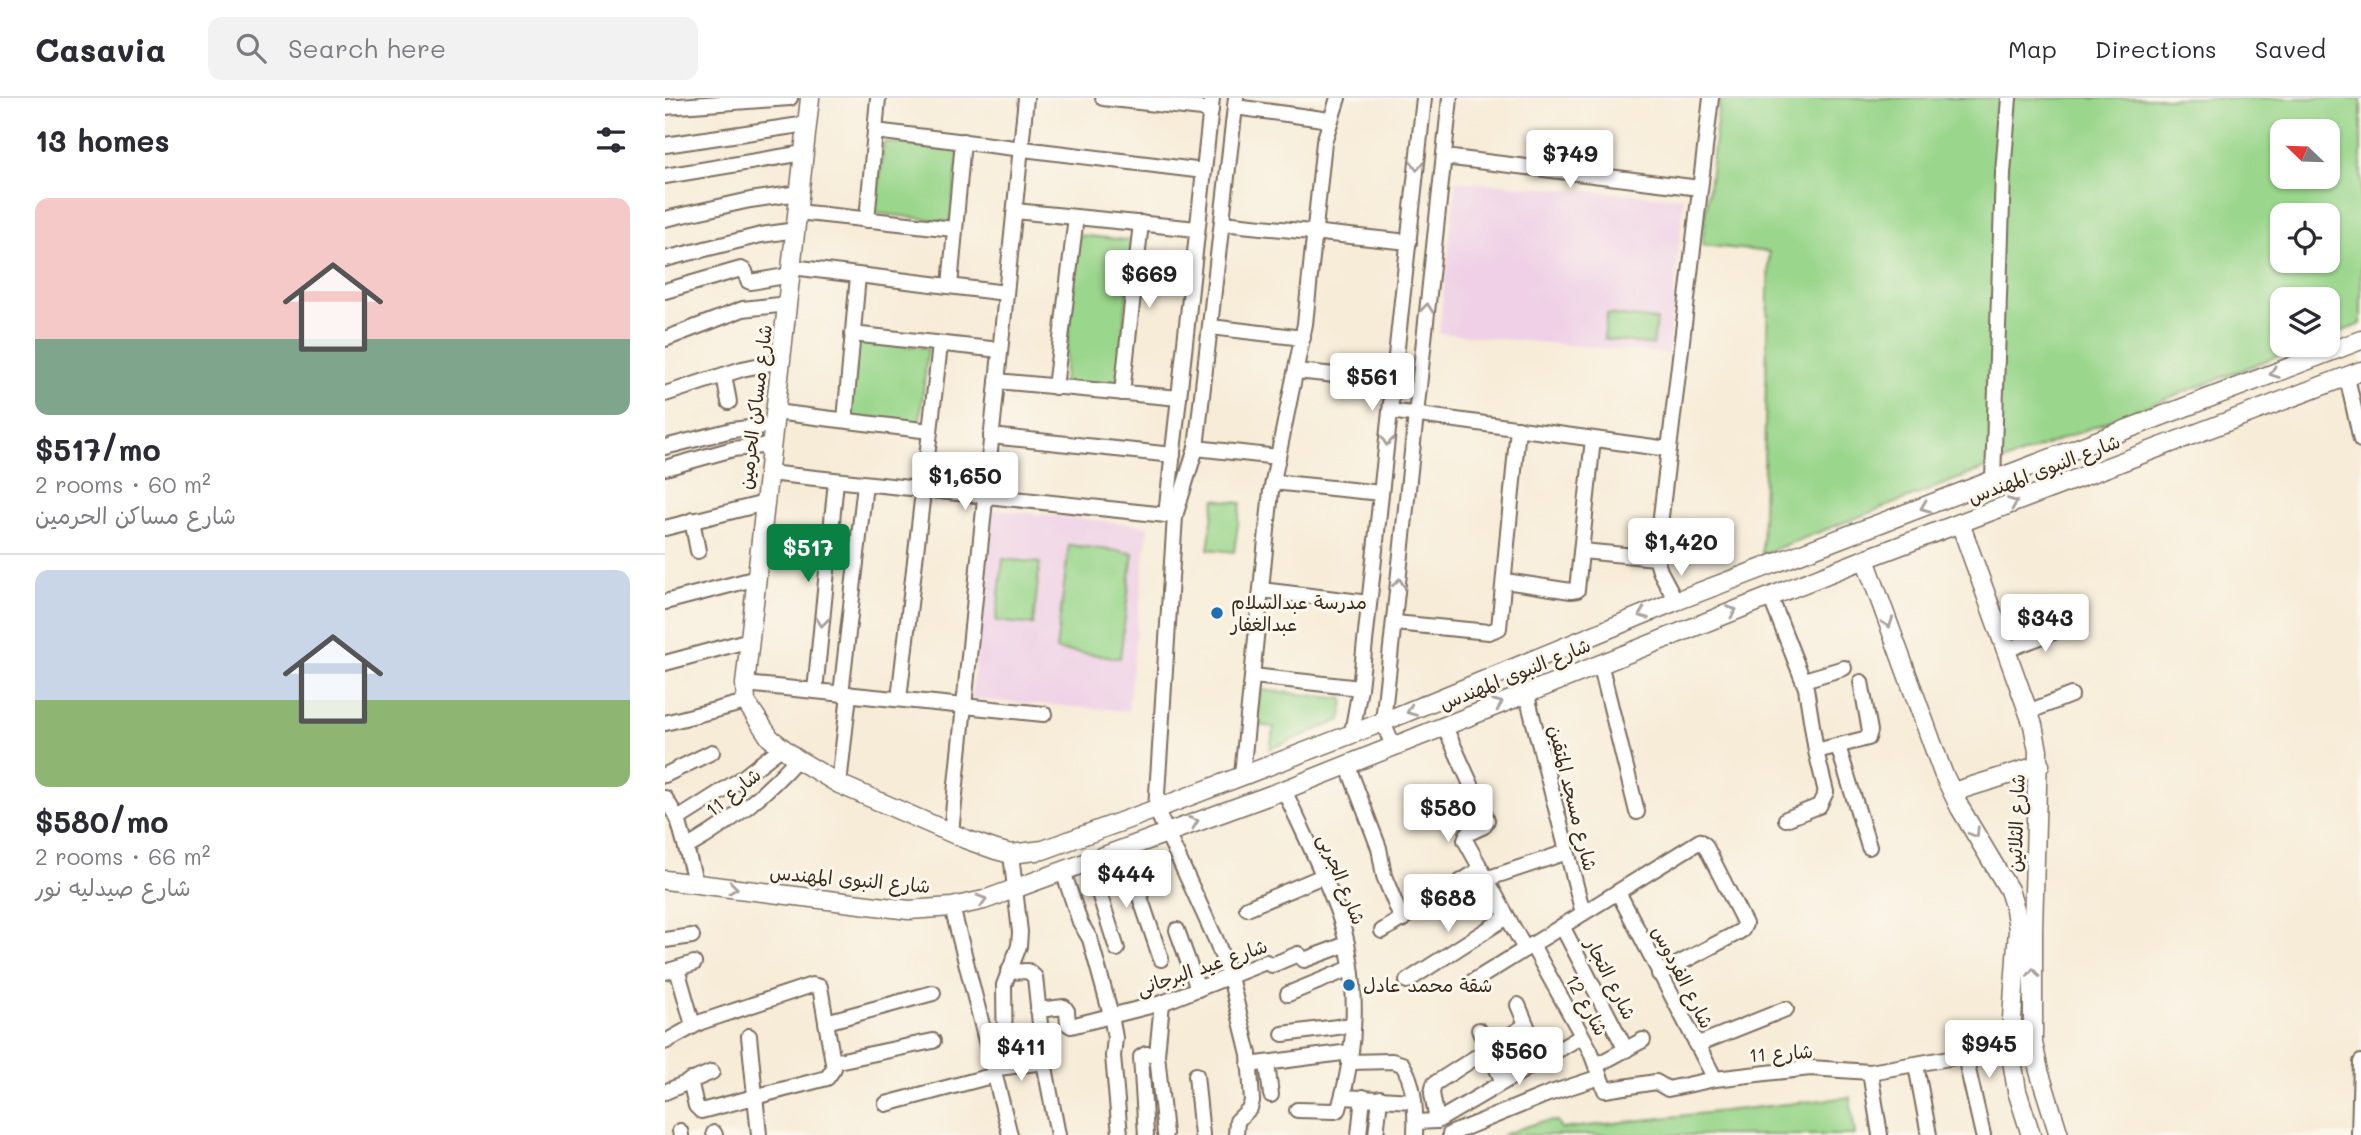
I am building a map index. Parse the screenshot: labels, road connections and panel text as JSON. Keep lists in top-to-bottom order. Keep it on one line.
{"streets":{"street":["شارع مساكن الحرمين","شارع النبوى المهندس","شارع 11","شارع مسجد المتقين","شارع الثلاثين","شارع الجربى","شارع عيد البرجانى","شارع الفردوس","شارع التجار","شارع 12"]},"crossings":[["شارع النبوى المهندس","شارع مسجد المتقين"],["شارع النبوى المهندس","شارع الثلاثين"],["شارع النبوى المهندس","شارع الجربى"],["شارع النبوى المهندس","شارع 12"],["شارع 11","شارع الفردوس"],["شارع 11","شارع 12"],["شارع الجربى","شارع عيد البرجانى"]],"places":["مدرسة عبدالسلام عبدالغفار","شقة محمد عادل"],"north":"top left","page":{"header":"Casavia","search":"Search here","nav":["Map","Directions","Saved"],"heading":"13 homes","price":["$749","$669","$561","$1,650","$1,420","$517","$343","$580","$444","$688","$945","$411","$560"],"list":[{"name":"$517/mo","note":"2 rooms · 60 m² · شارع مساكن الحرمين"},{"name":"$580/mo","note":"2 rooms · 66 m² · شارع صيدليه نور"}]}}
